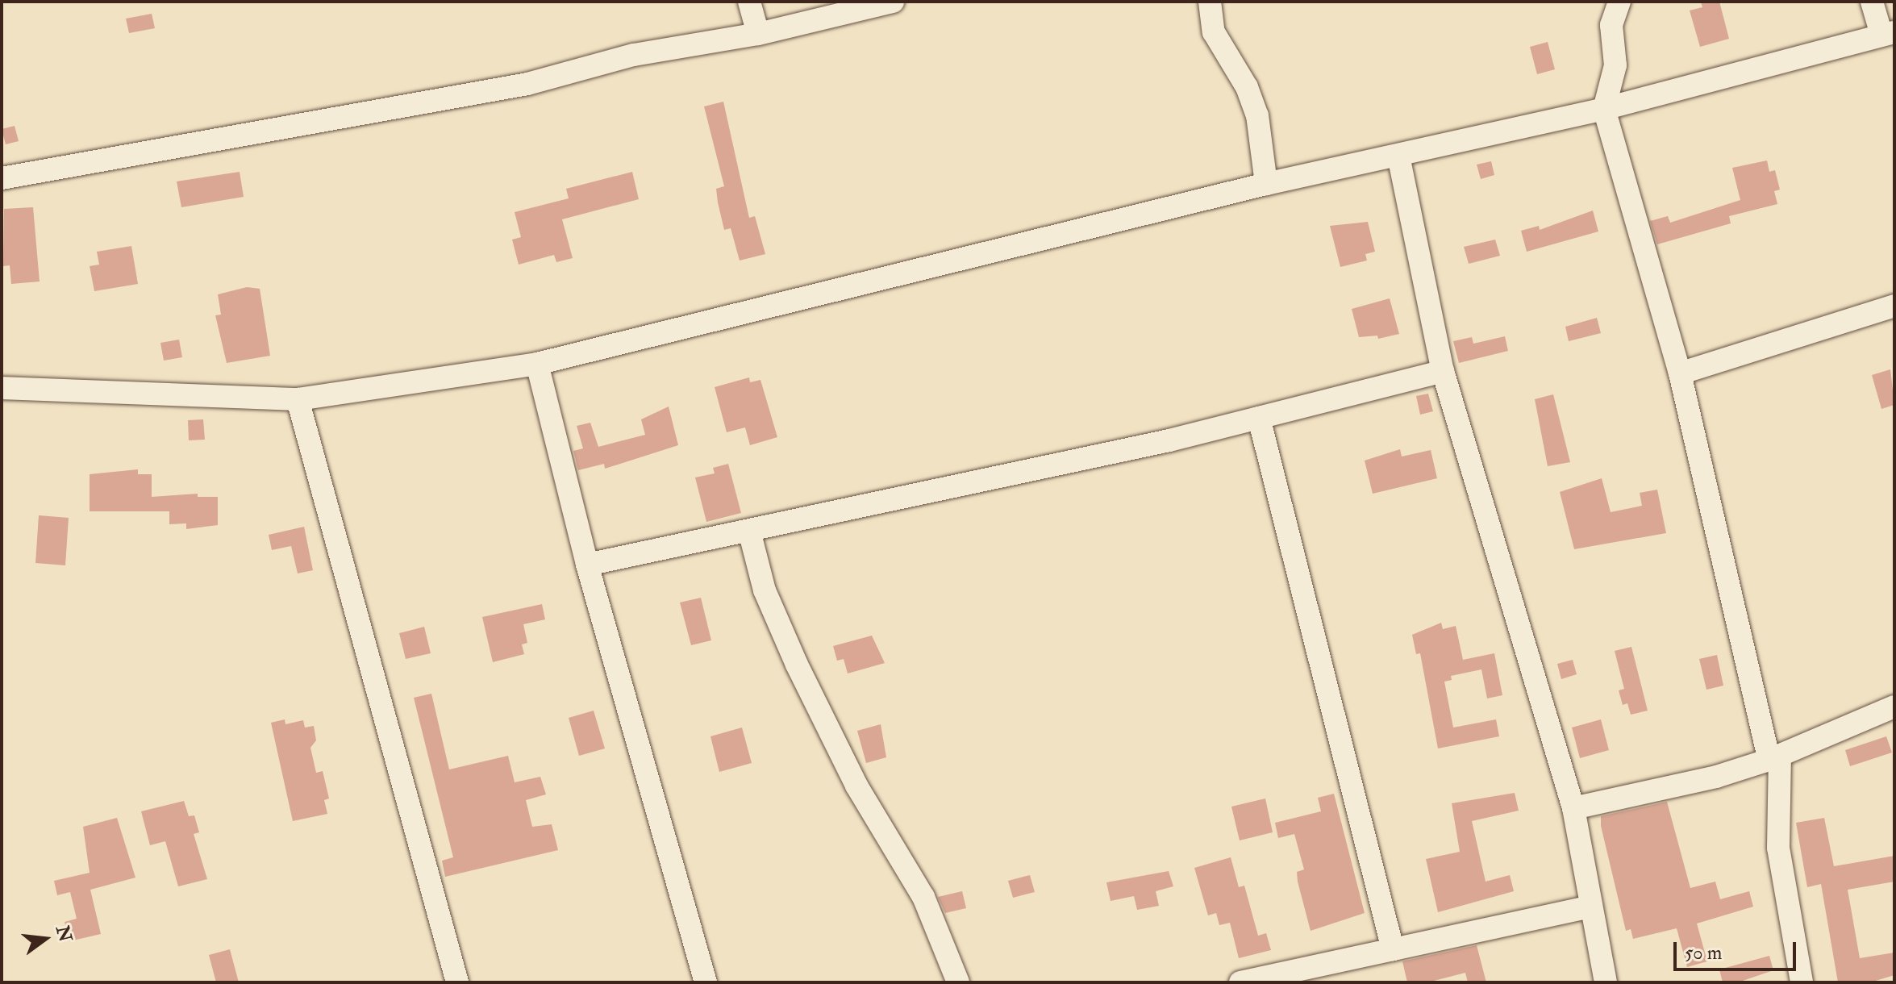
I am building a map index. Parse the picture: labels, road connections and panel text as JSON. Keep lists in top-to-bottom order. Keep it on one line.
{"scale_bar":"50 m","north":"right"}
